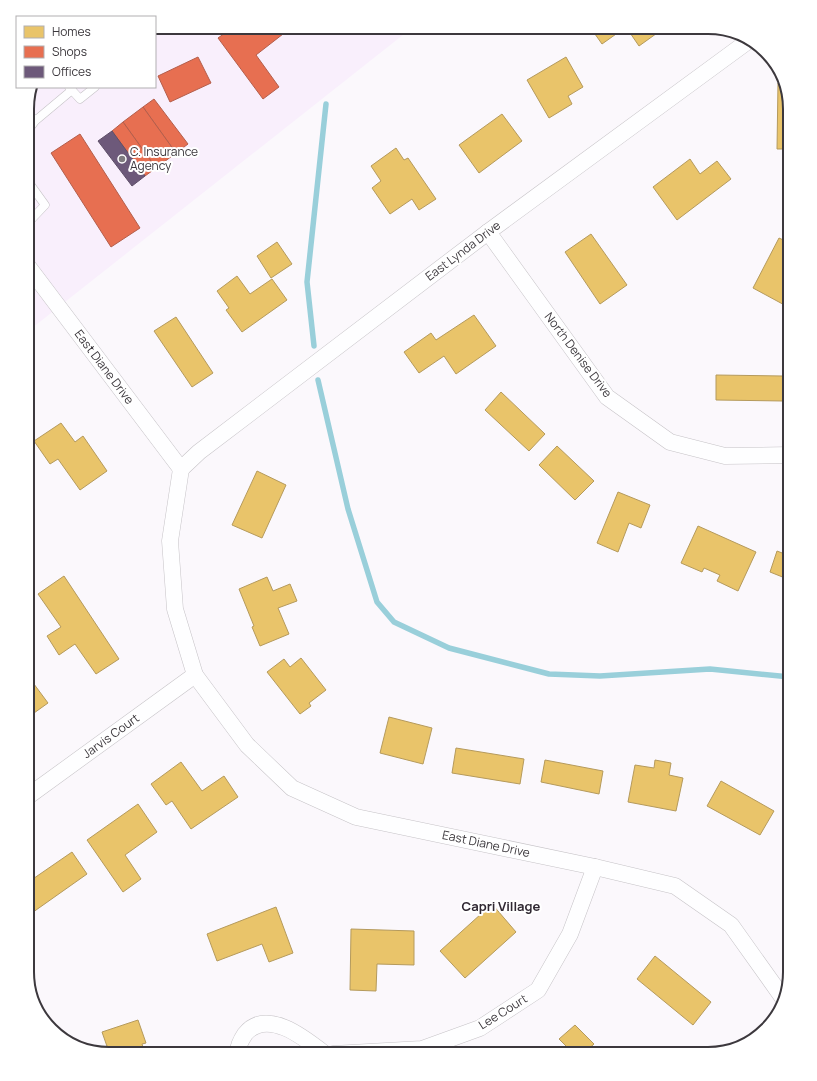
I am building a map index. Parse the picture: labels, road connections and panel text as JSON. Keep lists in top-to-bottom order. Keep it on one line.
{"streets":{"street":["East Lynda Drive","North Denise Drive","East Diane Drive","Jarvis Court","Lee Court"]},"crossings":[["East Lynda Drive","North Denise Drive"],["East Lynda Drive","East Diane Drive"],["East Diane Drive","Jarvis Court"],["East Diane Drive","Lee Court"]],"districts":["Capri Village"],"places":["C. Insurance Agency"],"legend":["Homes","Shops","Offices"]}
